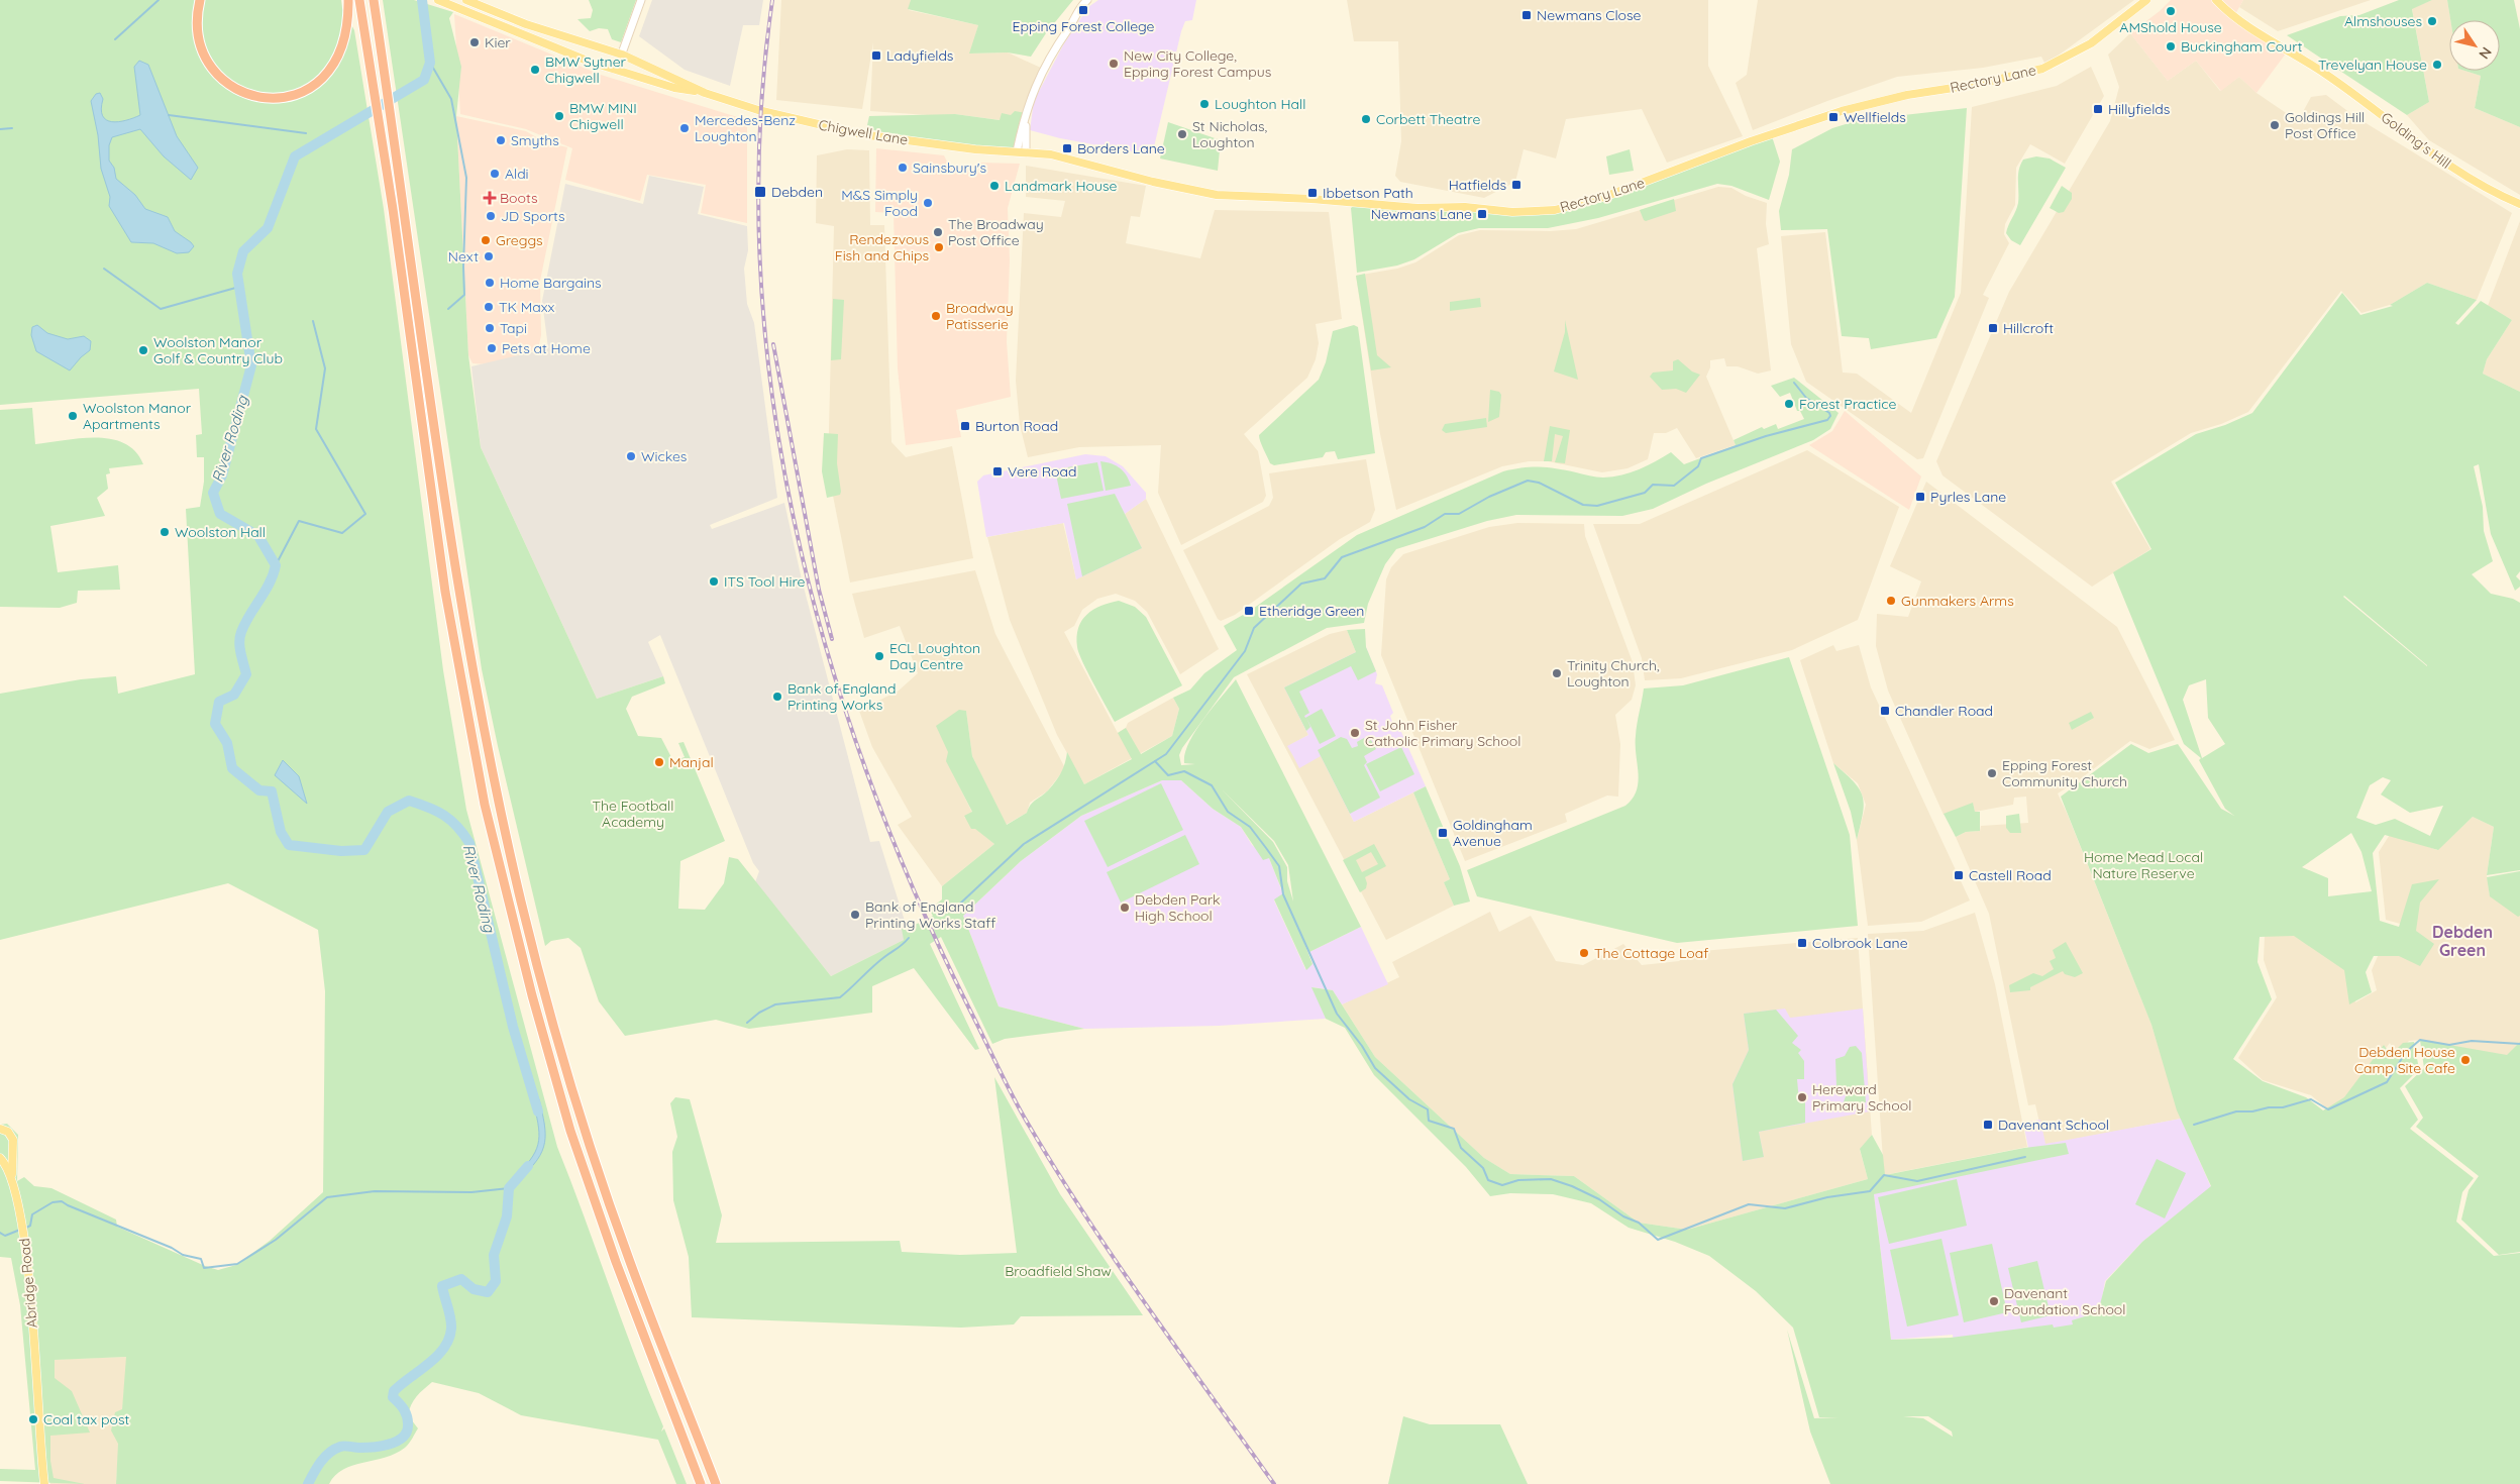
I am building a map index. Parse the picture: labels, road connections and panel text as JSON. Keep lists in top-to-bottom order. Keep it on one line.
{"streets":{"main road":["Rectory Lane","Chigwell Lane","Golding's Hill","Abridge Road"]},"crossings":[["Rectory Lane","Chigwell Lane"]],"districts":["Debden Green"],"water":["River Roding"],"parks":["The Football Academy","Home Mead Local Nature Reserve","Broadfield Shaw"],"places":{"transit":["Epping Forest College","Newmans Close","Ladyfields","Hillyfields","Wellfields","Borders Lane","Hatfields","Debden","Ibbetson Path","Newmans Lane","Hillcroft","Burton Road","Vere Road","Pyrles Lane","Etheridge Green","Chandler Road","Goldingham Avenue","Castell Road","Colbrook Lane","Davenant School"],"other":["AMShold House","Almshouses","Kier","Buckingham Court","New City College, Epping Forest Campus","Trevelyan House","BMW Sytner Chigwell","Loughton Hall","BMW MINI Chigwell","Corbett Theatre","Goldings Hill Post Office","Mercedes-Benz Loughton","St Nicholas, Loughton","Smyths","Sainsbury's","Aldi","Landmark House","M&S Simply Food","JD Sports","The Broadway Post Office","Greggs","Rendezvous Fish and Chips","Next","Home Bargains","TK Maxx","Broadway Patisserie","Tapi","Pets at Home","Woolston Manor Golf & Country Club","Forest Practice","Woolston Manor Apartments","Wickes","Woolston Hall","ITS Tool Hire","Gunmakers Arms","ECL Loughton Day Centre","Trinity Church, Loughton","Bank of England Printing Works","St John Fisher Catholic Primary School","Manjal","Epping Forest Community Church","Debden Park High School","Bank of England Printing Works Staff","The Cottage Loaf","Debden House Camp Site Cafe","Hereward Primary School","Davenant Foundation School","Coal tax post"],"health":["Boots"]},"north":"bottom right"}
